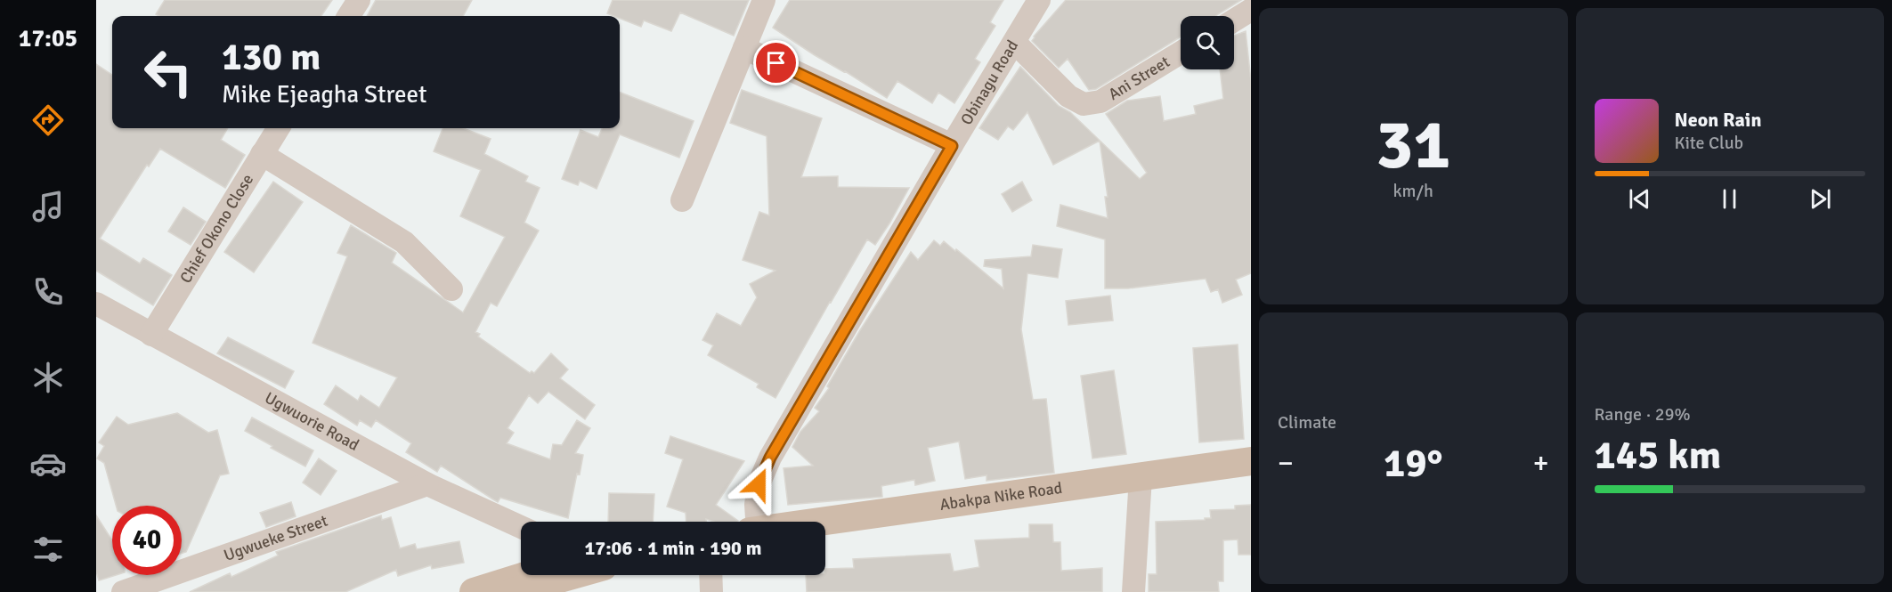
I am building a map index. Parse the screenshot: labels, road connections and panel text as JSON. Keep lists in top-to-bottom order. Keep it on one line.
{"streets":{"main road":["Abakpa Nike Road"],"street":["Ani Street","Obinagu Road","Chief Okono Close","Ugwuorie Road","Ugwueke Street"]},"crossings":[["Ani Street","Obinagu Road"],["Chief Okono Close","Ugwuorie Road"],["Ugwuorie Road","Ugwueke Street"]],"page":{"tabs":"17:05","tile":[["31","km/h"],"Climate",["Range · 29%","145 km"]],"turn":["130 m","Mike Ejeagha Street"],"song":["Neon Rain","Kite Club"],"heat":["−","19°","+"],"limit":"40","trip":"17:06 · 1 min · 190 m"}}
